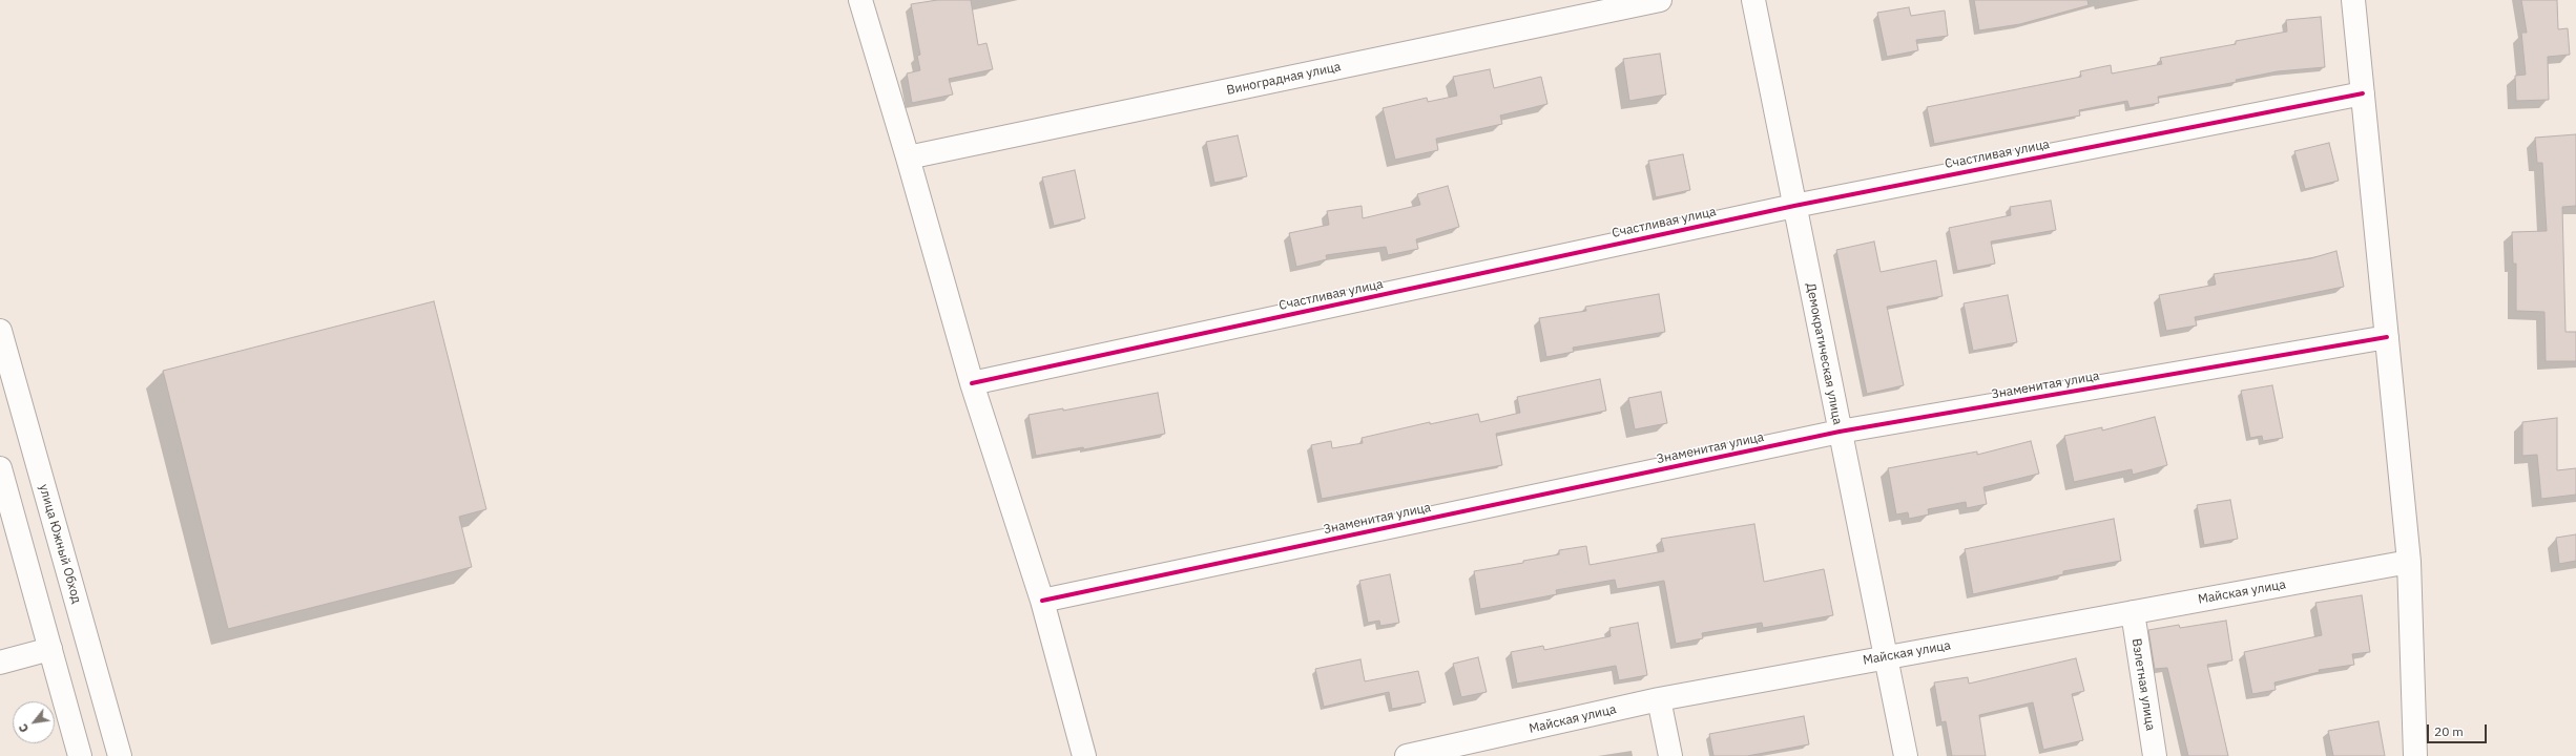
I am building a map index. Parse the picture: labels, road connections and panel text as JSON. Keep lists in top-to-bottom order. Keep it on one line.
{"streets":{"street":["Виноградная улица","Счастливая улица","Демократическая улица","Знаменитая улица","улица Южный Обход","Майская улица","Взлетная улица"]},"crossings":[["Счастливая улица","Демократическая улица"],["Демократическая улица","Знаменитая улица"],["Демократическая улица","Майская улица"],["Майская улица","Взлетная улица"]],"scale_bar":"20 m","north":"bottom left"}
